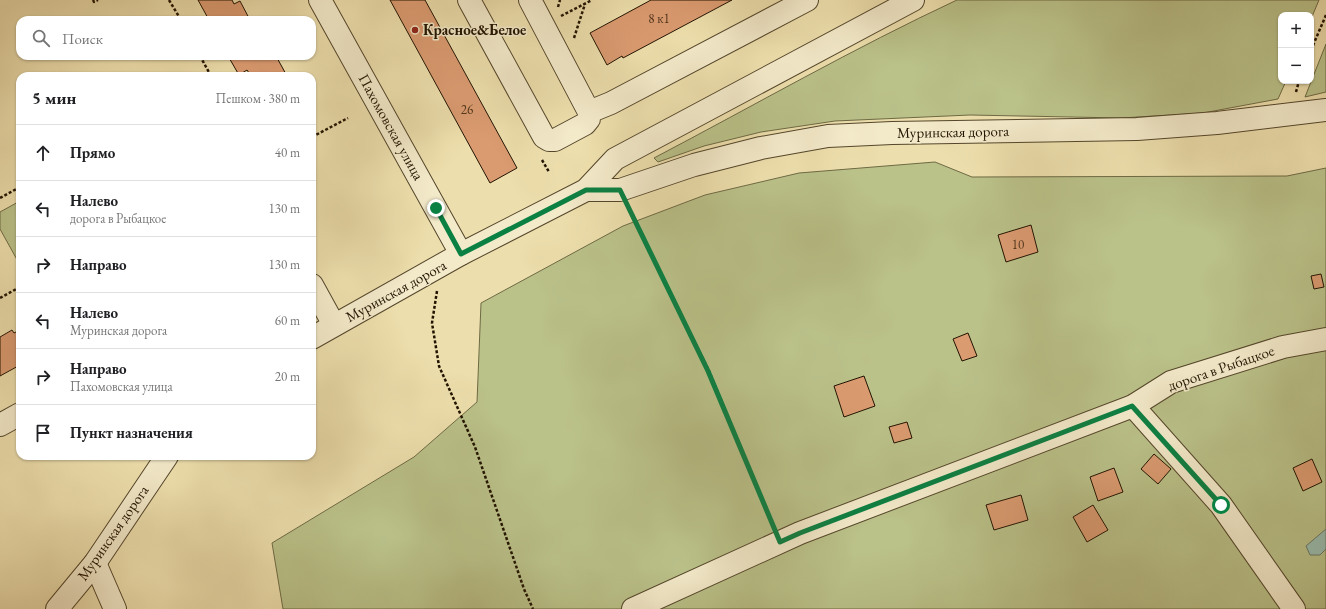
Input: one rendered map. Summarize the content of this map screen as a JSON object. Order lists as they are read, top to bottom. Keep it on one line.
{"streets":{"street":["Пахомовская улица","Муринская дорога","дорога в Рыбацкое"]},"crossings":[["Пахомовская улица","Муринская дорога"]],"places":["Красное&Белое"],"house_numbers":["8 к1","26","10"],"page":{"map_buttons":["+","−"],"search":"Поиск","heading":["5 мин","Пешком · 380 m"],"list":[["Прямо","40 m"],["Налево","дорога в Рыбацкое","130 m"],["Направо","130 m"],["Налево","Муринская дорога","60 m"],["Направо","Пахомовская улица","20 m"],"Пункт назначения"]}}
